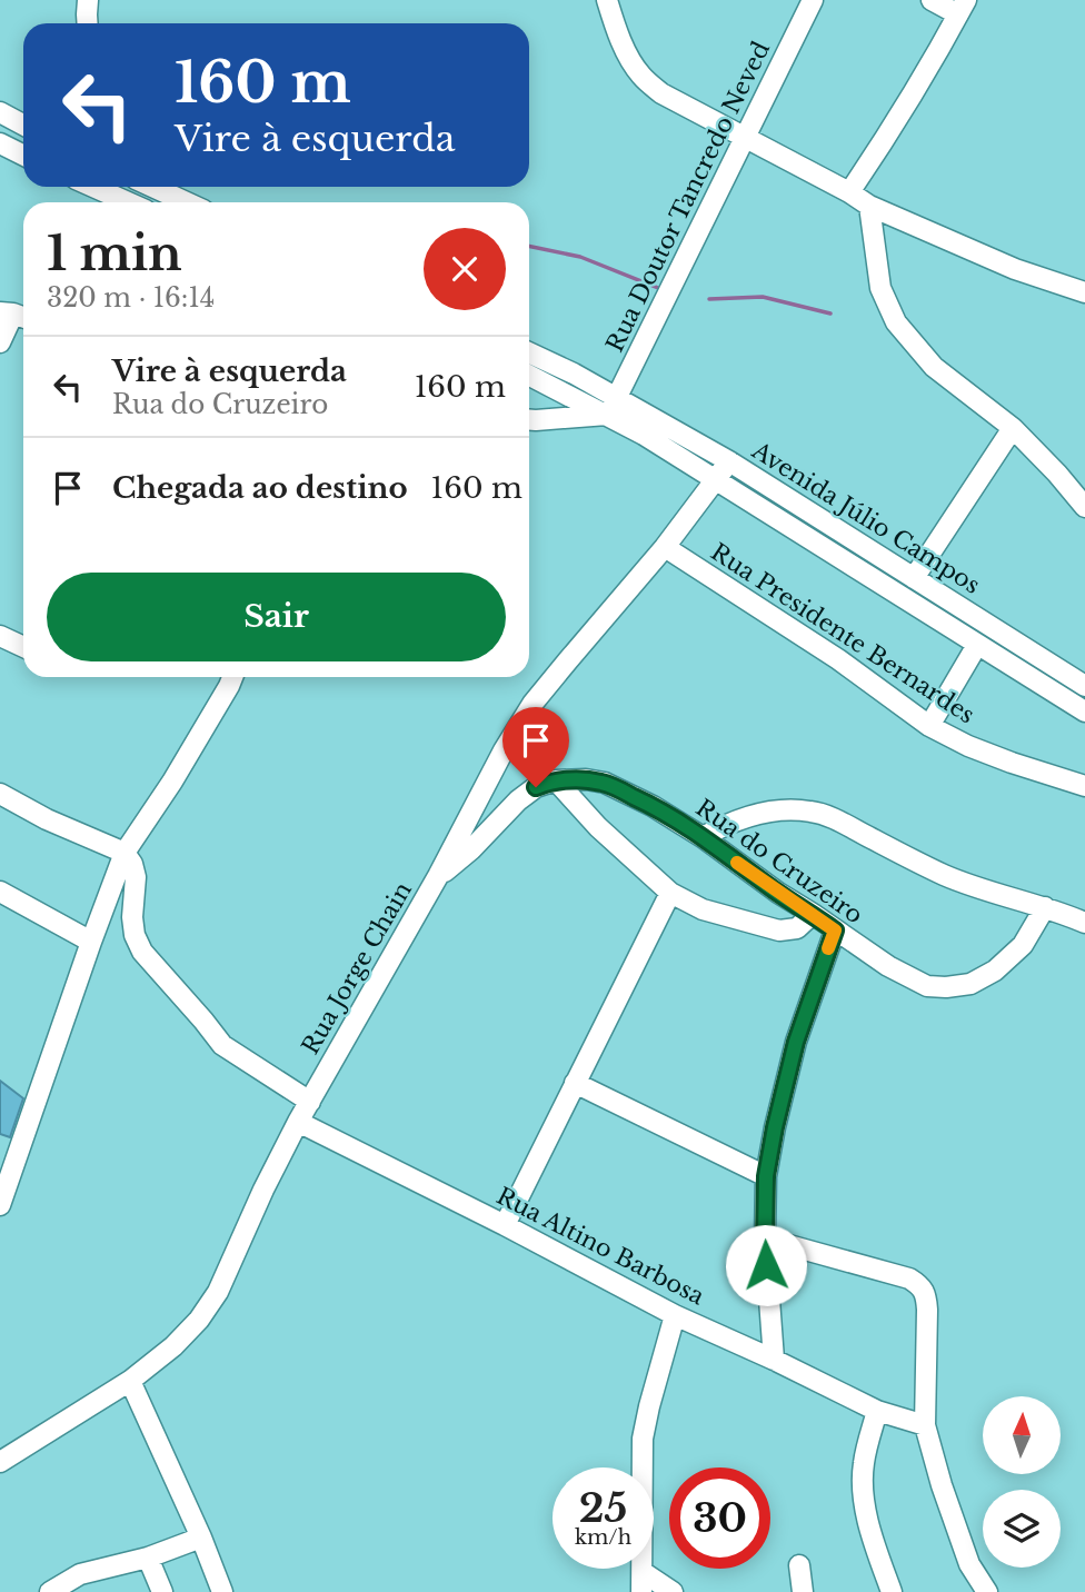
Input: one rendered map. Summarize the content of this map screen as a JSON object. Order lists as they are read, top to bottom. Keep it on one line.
{"streets":{"street":["Rua Doutor Tancredo Neved","Avenida Júlio Campos","Rua Presidente Bernardes","Rua do Cruzeiro","Rua Jorge Chain","Rua Altino Barbosa"]},"crossings":[["Rua Doutor Tancredo Neved","Avenida Júlio Campos"],["Avenida Júlio Campos","Rua Jorge Chain"],["Rua Presidente Bernardes","Rua Jorge Chain"],["Rua do Cruzeiro","Rua Jorge Chain"],["Rua Jorge Chain","Rua Altino Barbosa"]],"north":"top","page":{"turn":["160 m","Vire à esquerda"],"heading":["1 min","320 m · 16:14"],"list":[{"name":"Vire à esquerda","note":"Rua do Cruzeiro","value":"160 m"},{"name":"Chegada ao destino","value":"160 m"}],"buttons":"Sair","speed":"25 km/h","limit":"30"}}
